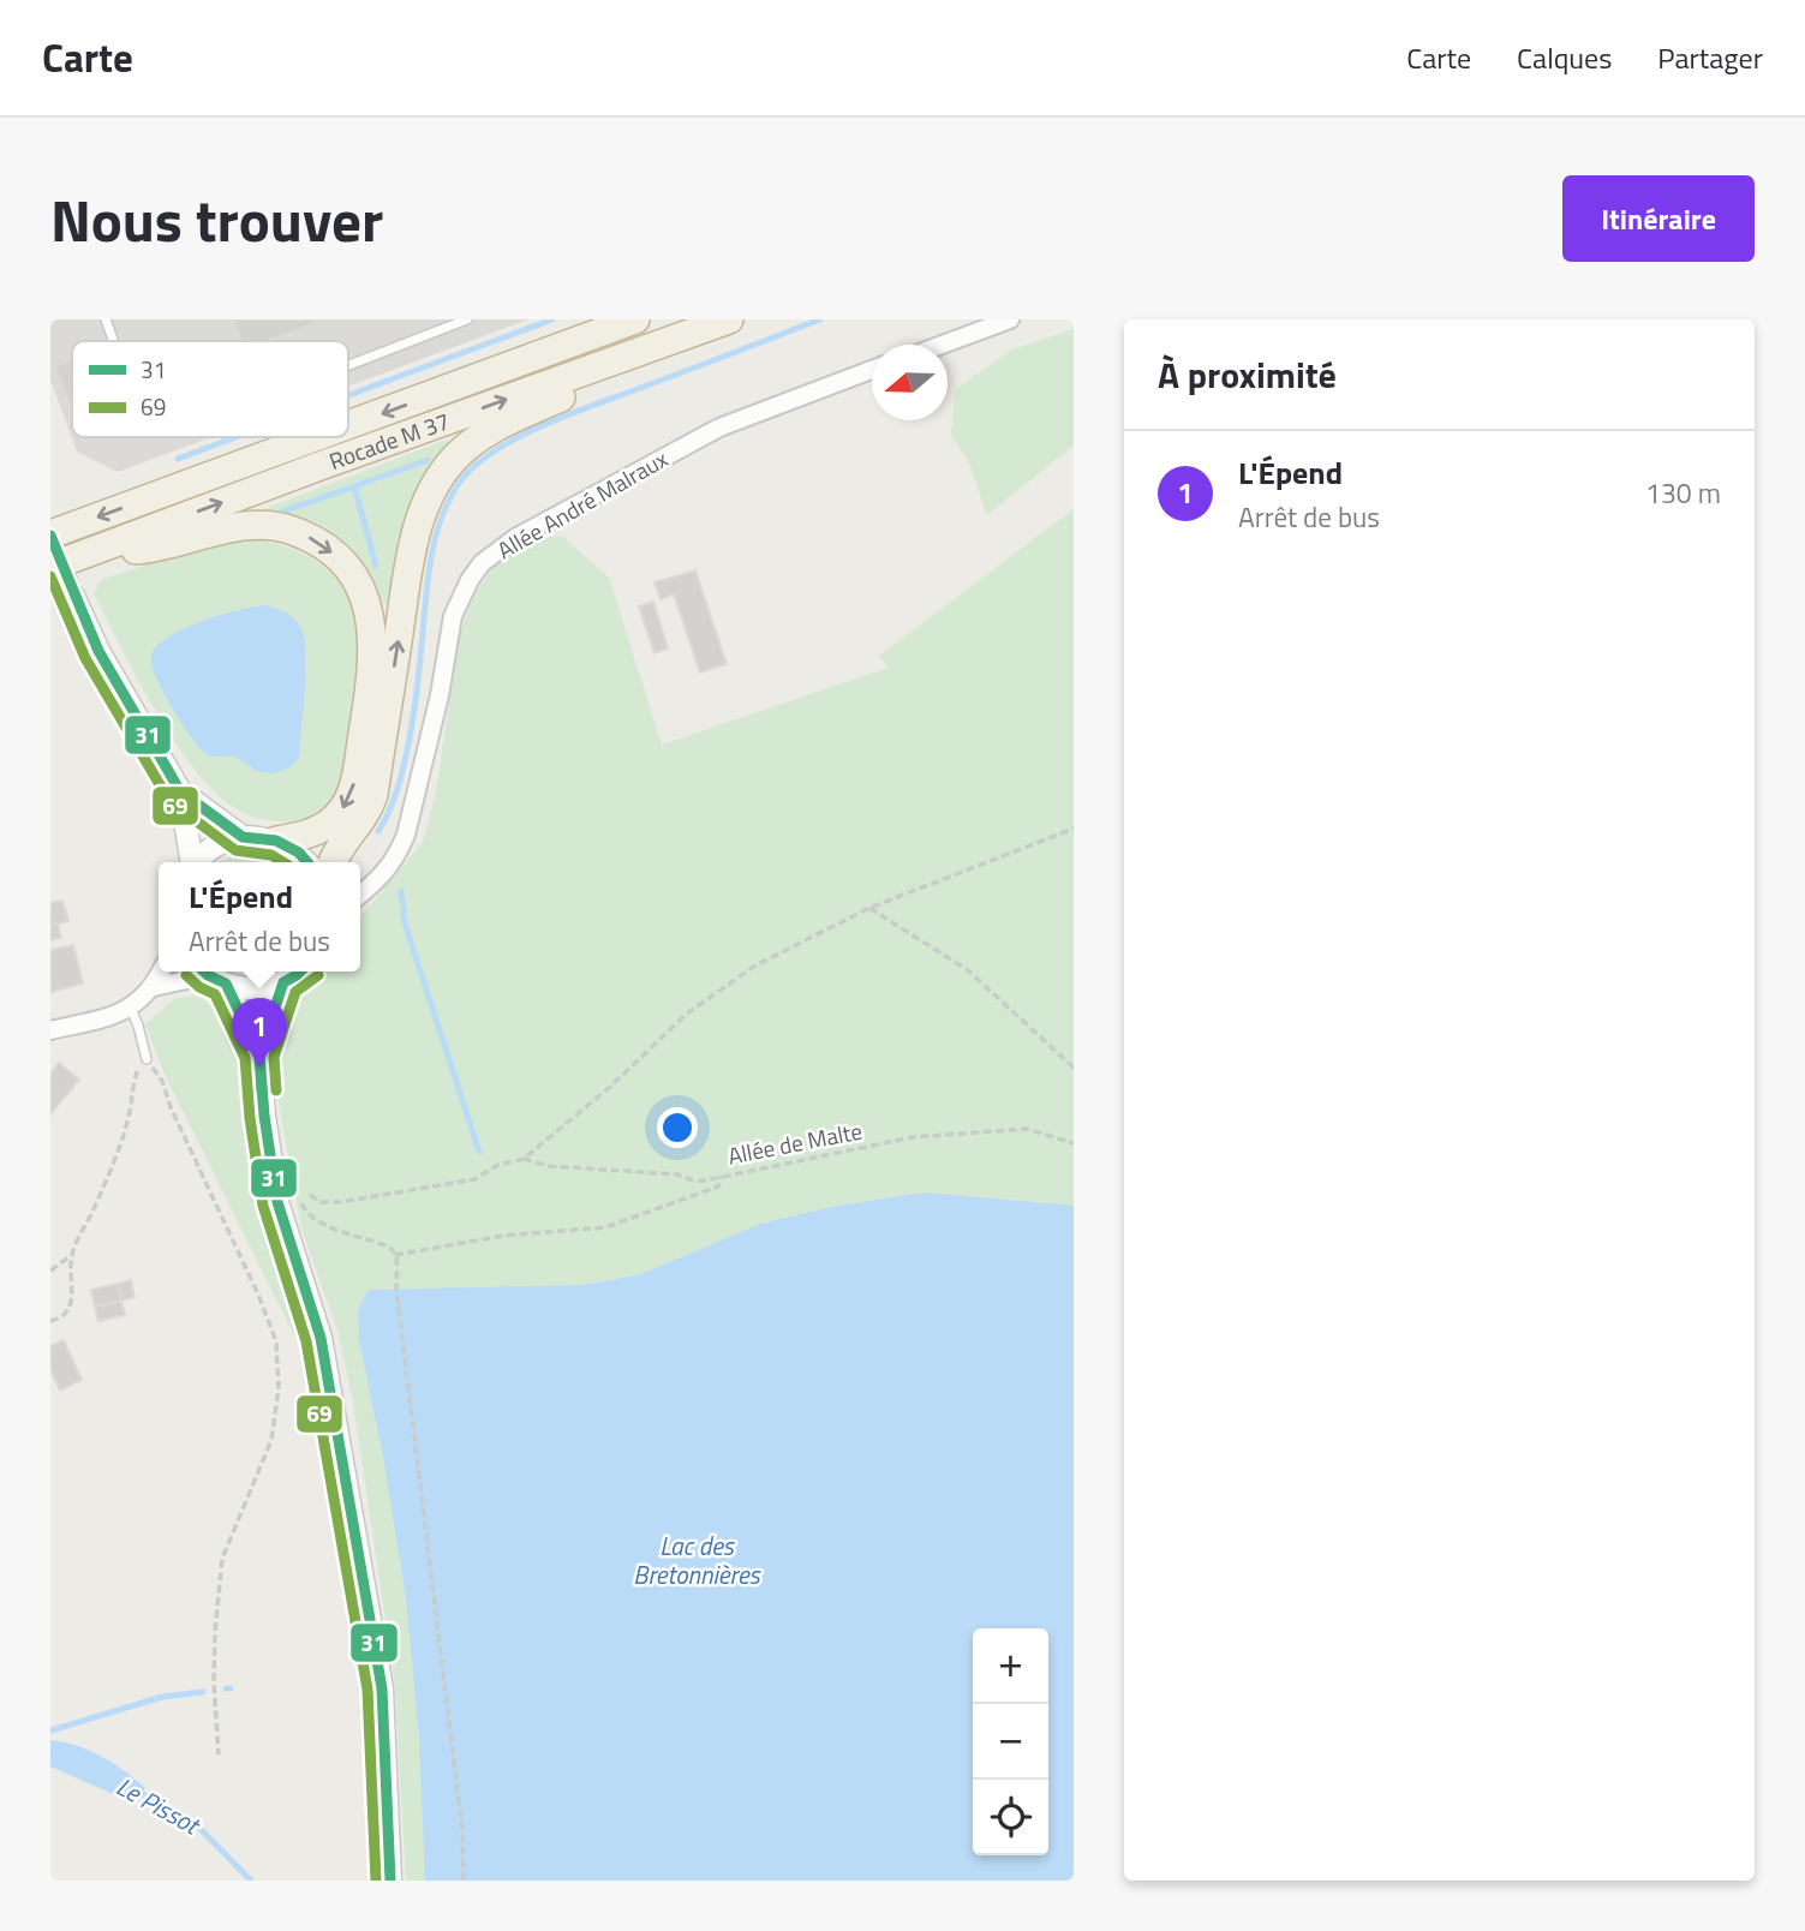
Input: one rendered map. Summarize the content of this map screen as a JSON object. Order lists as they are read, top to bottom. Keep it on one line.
{"streets":{"highway":["Rocade M 37"],"street":["Allée André Malraux"],"path":["Allée de Malte"]},"water":["Lac des Bretonnières","Le Pissot"],"lines":["transit line 31","transit line 69"],"legend":["31","69"],"north":"left","page":{"header":"Carte","nav":["Carte","Calques","Partager"],"title":"Nous trouver","buttons":"Itinéraire","heading":"À proximité","list":[{"mark":"1","name":"L'Épend","note":"Arrêt de bus","value":"130 m"}],"popup":["L'Épend","Arrêt de bus"],"pins":"1","map_buttons":["+","−"]}}
